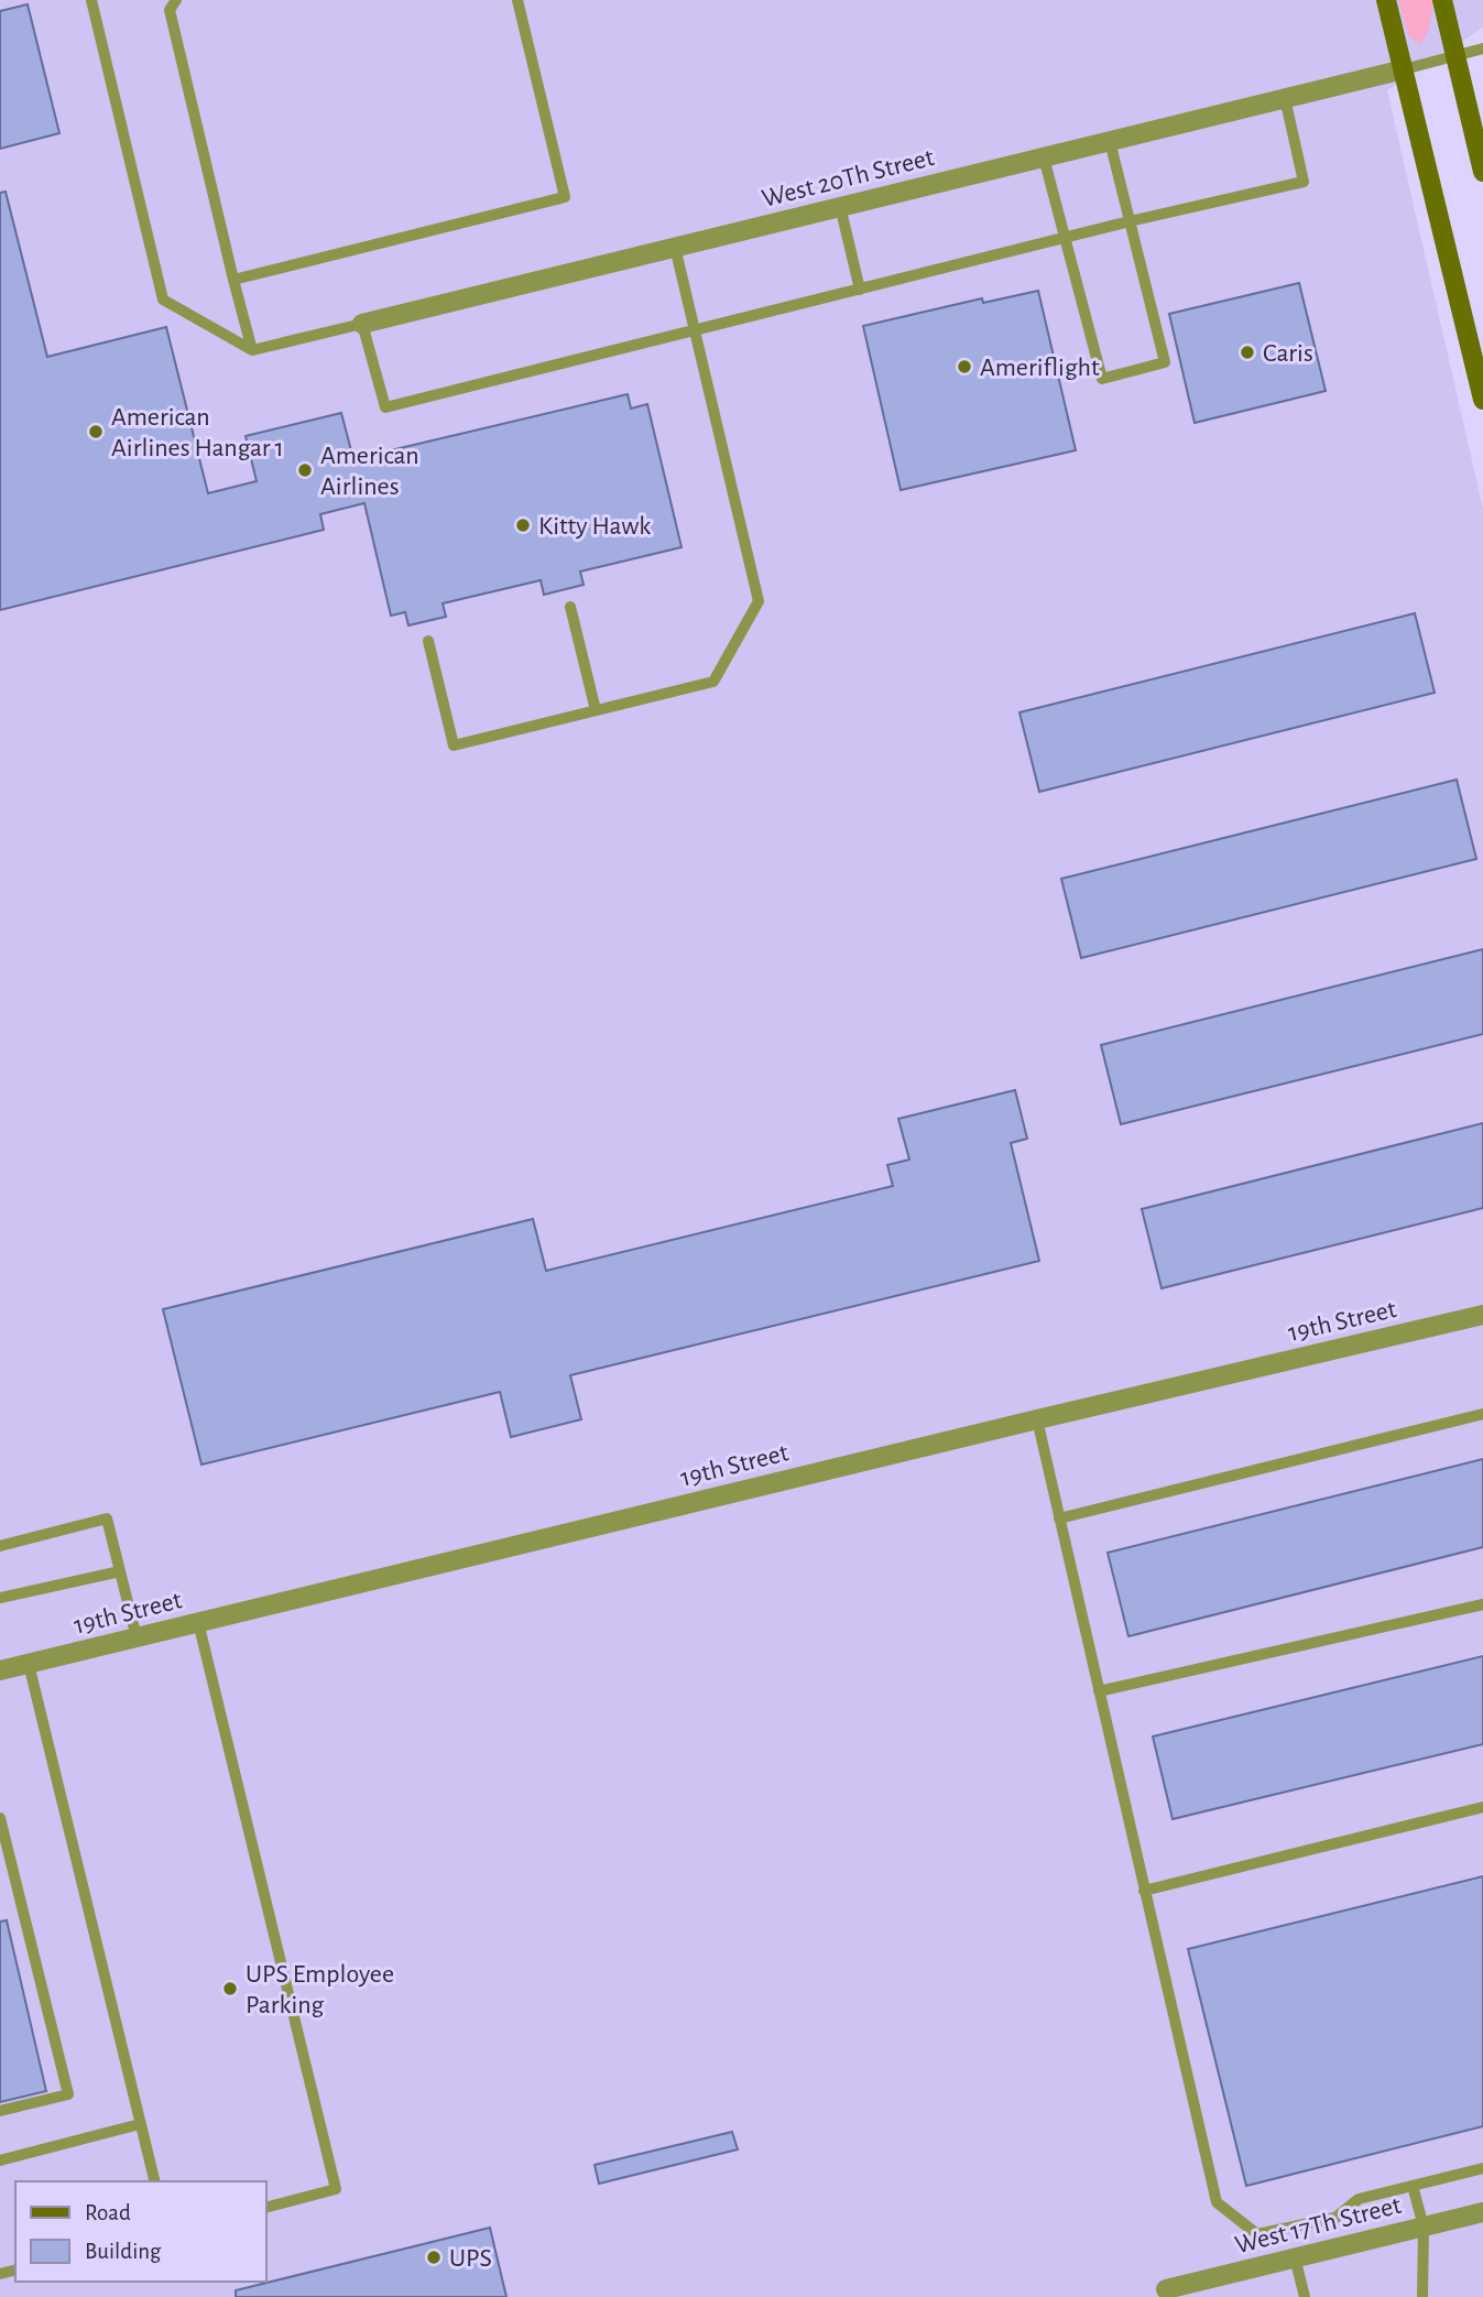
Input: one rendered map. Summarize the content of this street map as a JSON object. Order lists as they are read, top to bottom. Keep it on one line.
{"streets":{"street":["West 20Th Street","19th Street","West 17Th Street"]},"places":["Caris","Ameriflight","American Airlines Hangar 1","American Airlines","Kitty Hawk","UPS Employee Parking","UPS"],"legend":["Road","Building"]}
